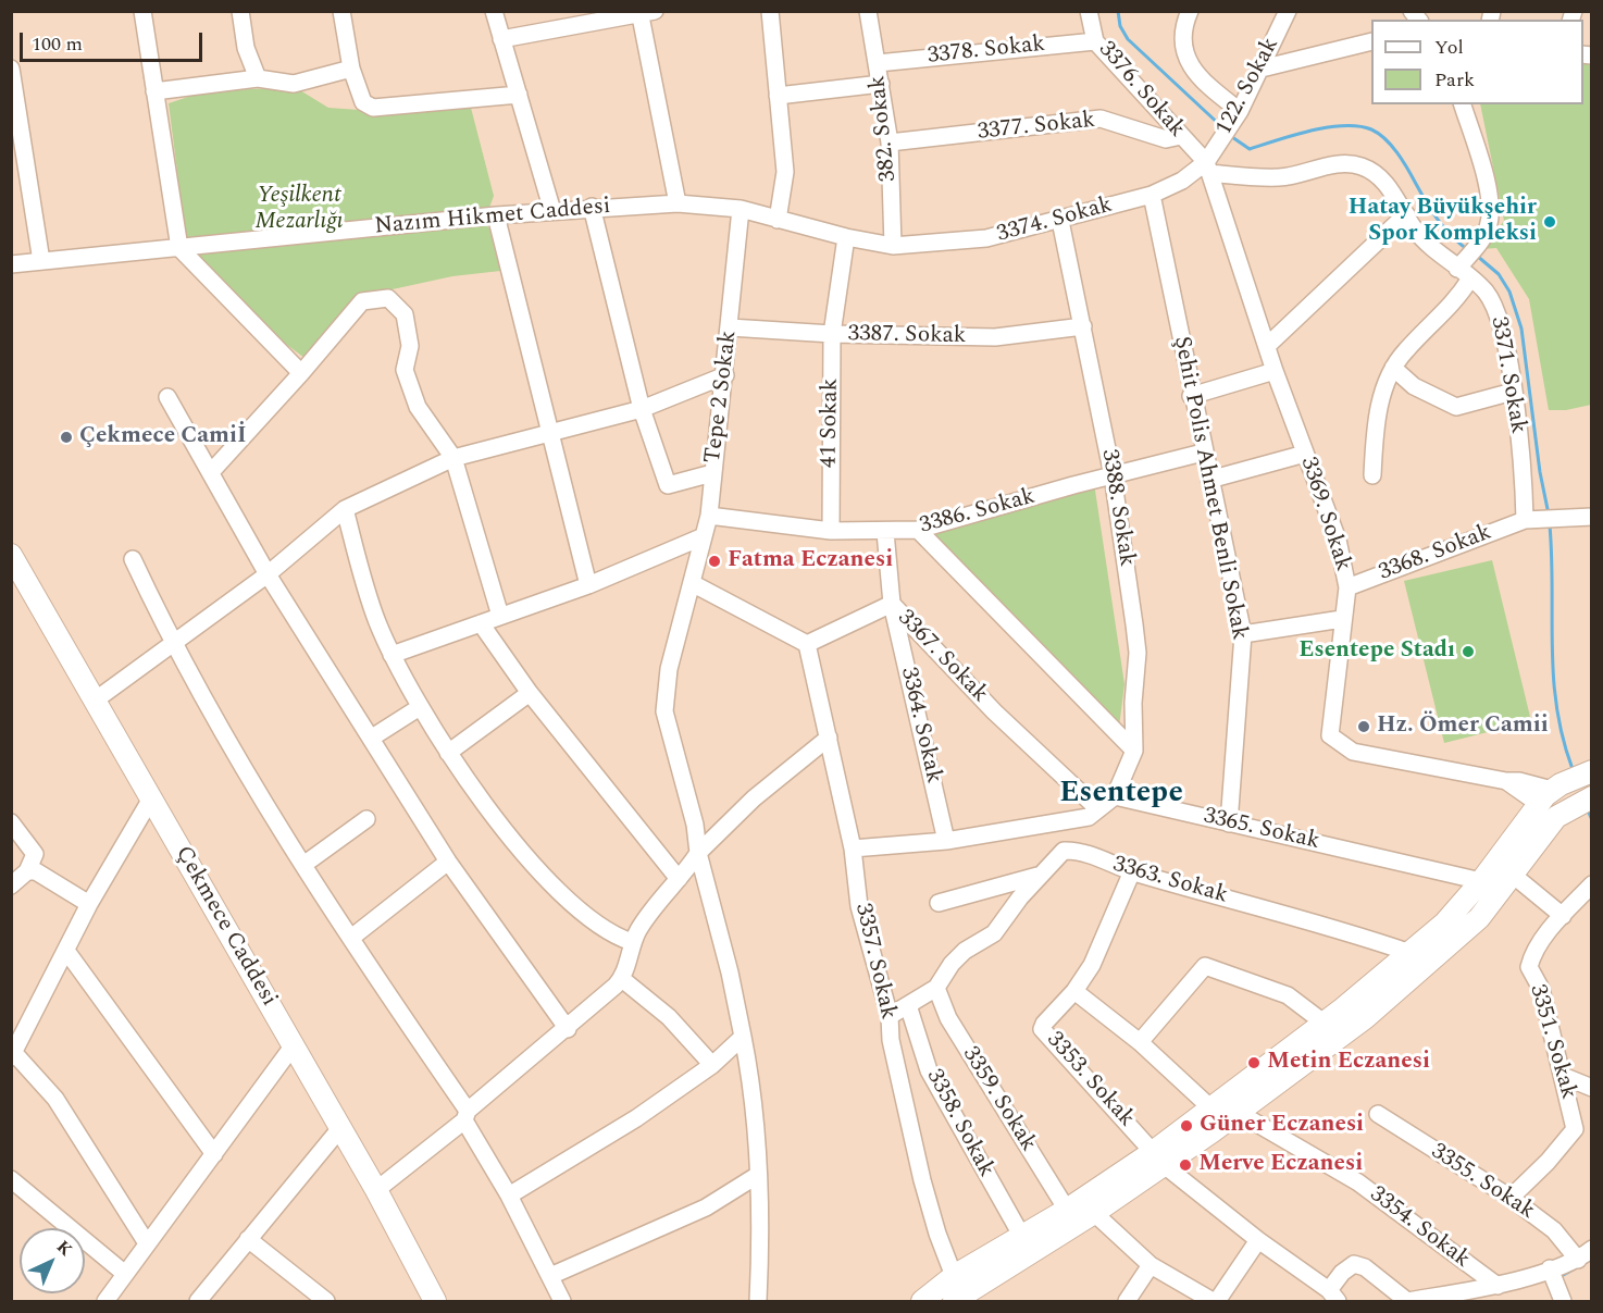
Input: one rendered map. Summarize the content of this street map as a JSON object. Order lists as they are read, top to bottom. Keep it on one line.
{"streets":{"main road":["Çekmece Caddesi"],"street":["3378. Sokak","122. Sokak","3376. Sokak","3377. Sokak","382. Sokak","Nazım Hikmet Caddesi","3374. Sokak","3387. Sokak","3371. Sokak","Tepe 2 Sokak","41 Sokak","Şehit Polis Ahmet Benli Sokak","3388. Sokak","3386. Sokak","3369. Sokak","3368. Sokak","3367. Sokak","3364. Sokak","3365. Sokak","3363. Sokak","3357. Sokak","3351. Sokak","3353. Sokak","3359. Sokak","3358. Sokak","3355. Sokak","3354. Sokak"]},"crossings":[["3378. Sokak","3376. Sokak"],["3378. Sokak","382. Sokak"],["122. Sokak","3376. Sokak"],["122. Sokak","3374. Sokak"],["122. Sokak","3371. Sokak"],["122. Sokak","3369. Sokak"],["3376. Sokak","3377. Sokak"],["3376. Sokak","3374. Sokak"],["3376. Sokak","3371. Sokak"],["3376. Sokak","3369. Sokak"],["3377. Sokak","382. Sokak"],["382. Sokak","Nazım Hikmet Caddesi"],["382. Sokak","3374. Sokak"],["Nazım Hikmet Caddesi","3374. Sokak"],["Nazım Hikmet Caddesi","Tepe 2 Sokak"],["Nazım Hikmet Caddesi","41 Sokak"],["3374. Sokak","3371. Sokak"],["3374. Sokak","Şehit Polis Ahmet Benli Sokak"],["3374. Sokak","3388. Sokak"],["3374. Sokak","3369. Sokak"],["3387. Sokak","Tepe 2 Sokak"],["3387. Sokak","41 Sokak"],["3387. Sokak","3388. Sokak"],["3371. Sokak","3369. Sokak"],["3371. Sokak","3368. Sokak"],["Tepe 2 Sokak","3386. Sokak"],["41 Sokak","3386. Sokak"],["Şehit Polis Ahmet Benli Sokak","3386. Sokak"],["Şehit Polis Ahmet Benli Sokak","3365. Sokak"],["3388. Sokak","3386. Sokak"],["3388. Sokak","3365. Sokak"],["3386. Sokak","3364. Sokak"],["3369. Sokak","3368. Sokak"],["3367. Sokak","3364. Sokak"],["3367. Sokak","3357. Sokak"],["3363. Sokak","3353. Sokak"],["3351. Sokak","3355. Sokak"]],"districts":["Esentepe"],"parks":["Yeşilkent Mezarlığı"],"places":["Hatay Büyükşehir Spor Kompleksi","Çekmece Camiİ","Fatma Eczanesi","Esentepe Stadı","Hz. Ömer Camii","Metin Eczanesi","Güner Eczanesi","Merve Eczanesi"],"legend":["Yol","Park"],"scale_bar":"100 m","north":"top right"}
